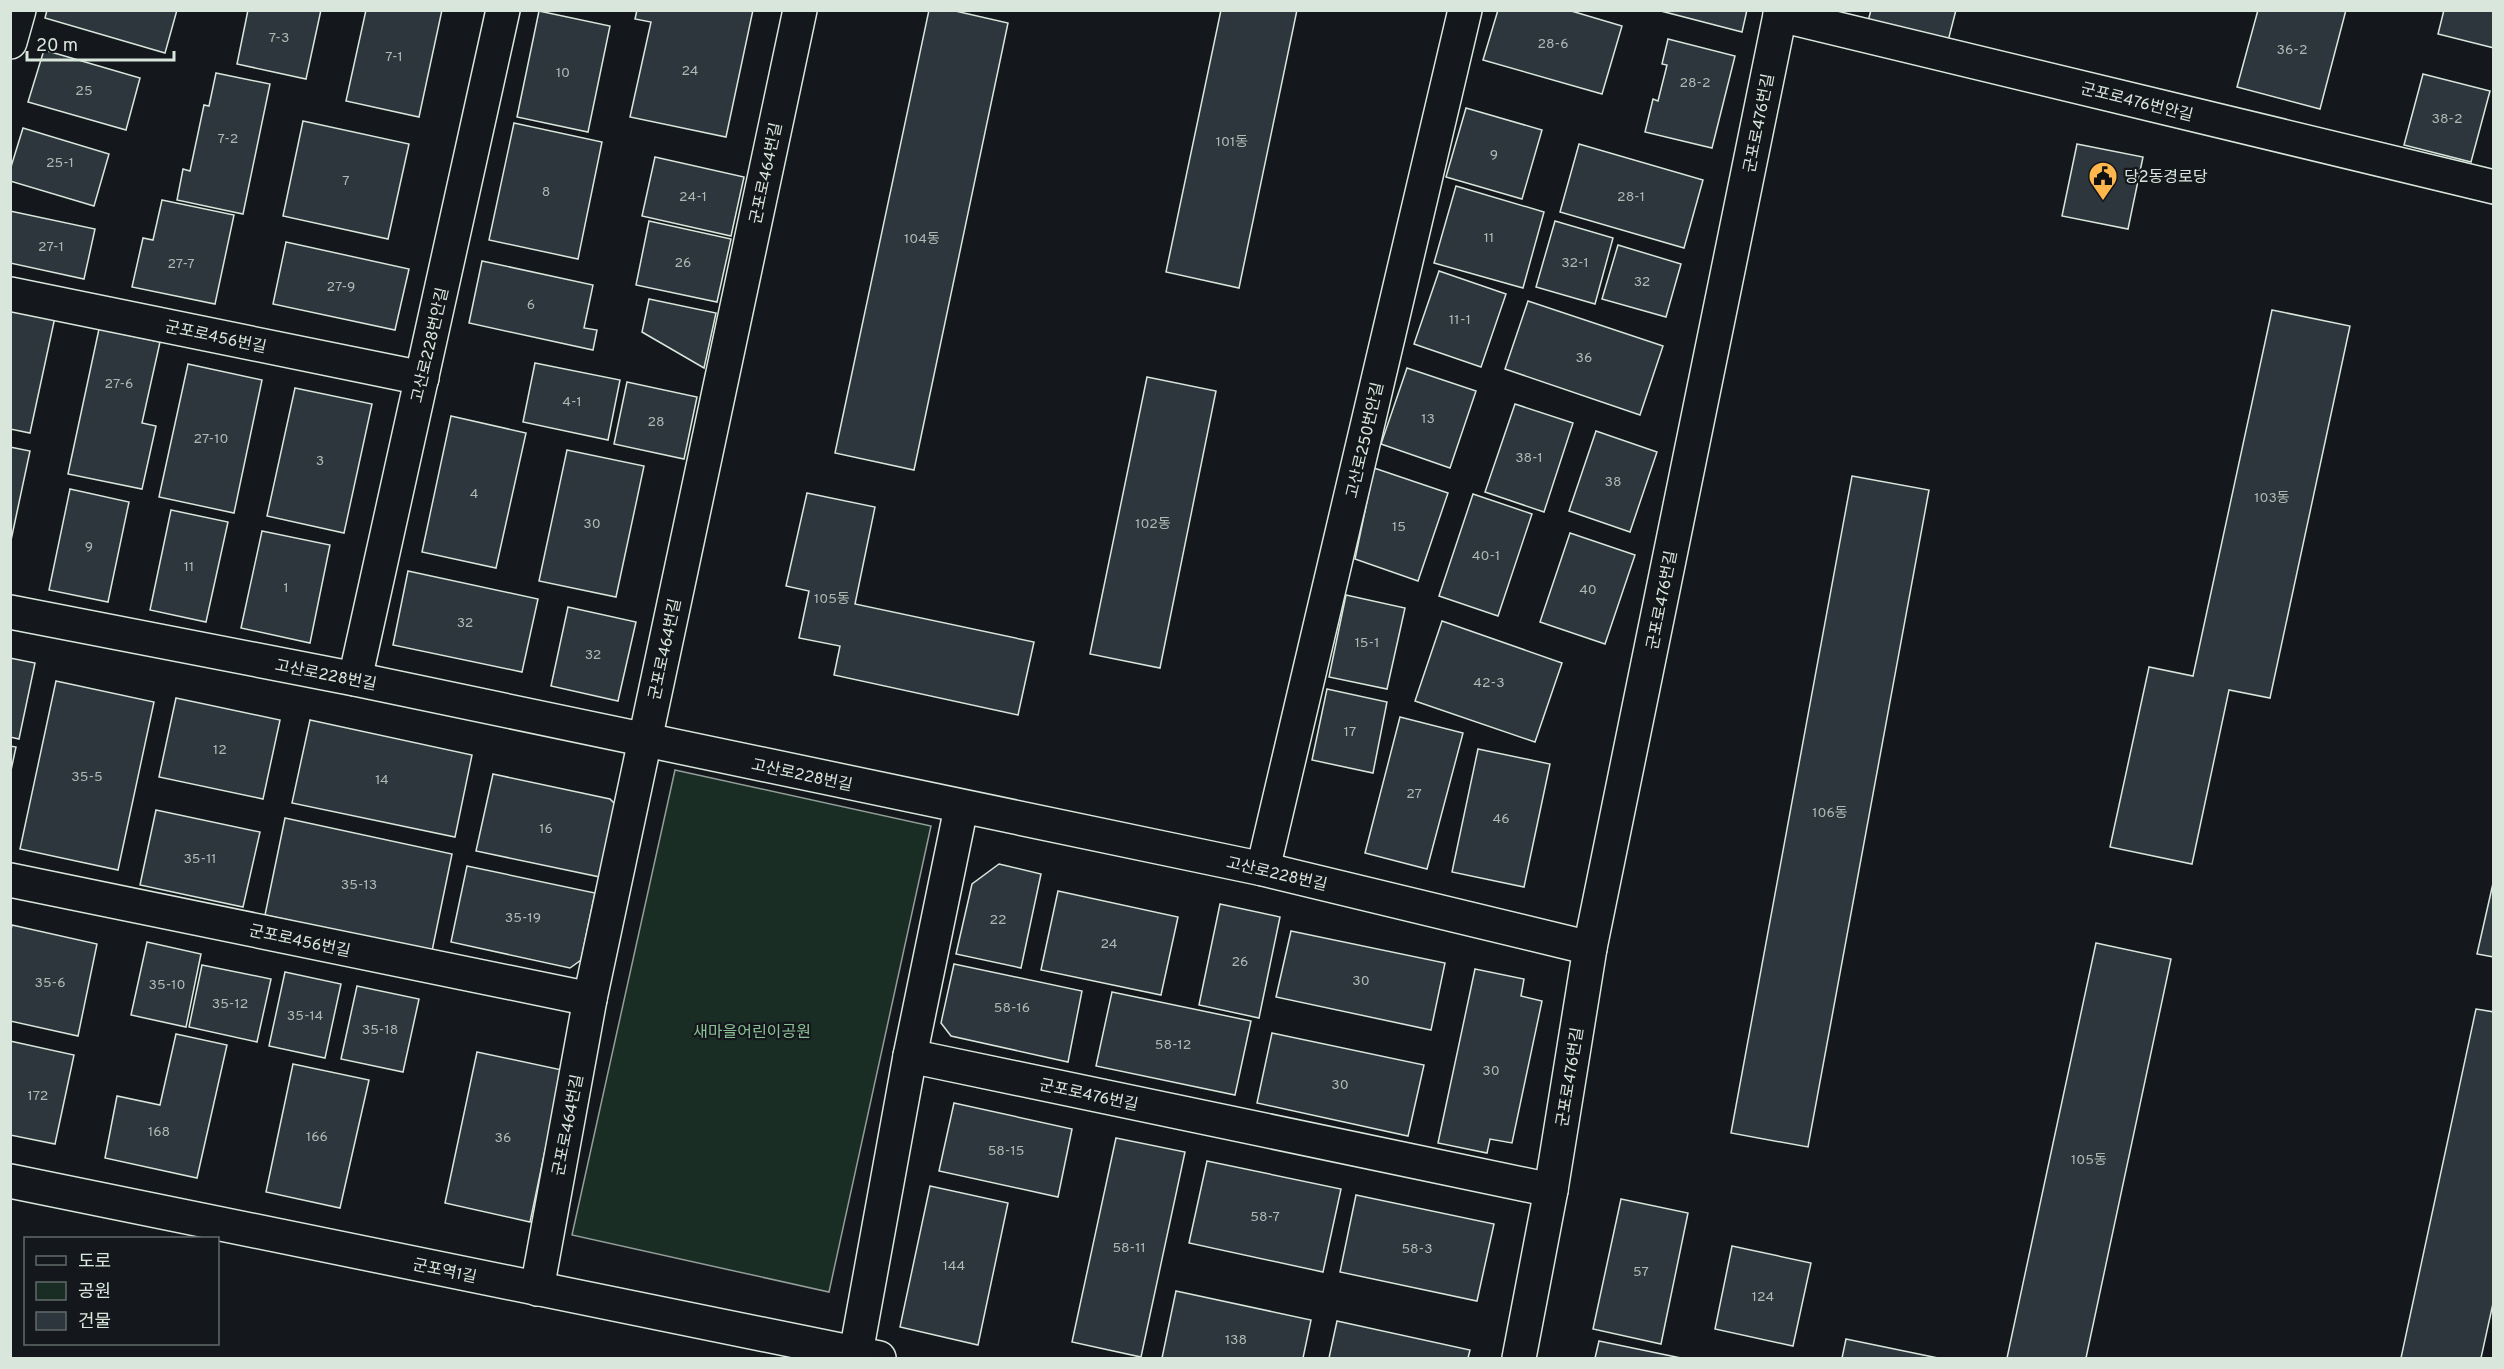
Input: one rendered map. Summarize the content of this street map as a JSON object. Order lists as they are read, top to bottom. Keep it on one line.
{"streets":{"street":["군포로476번안길","군포로476번길","군포로464번길","군포로456번길","고산로228번안길","고산로250번안길","고산로228번길","군포역1길"]},"crossings":[["군포로476번안길","군포로476번길"],["군포로476번길","고산로228번길"],["군포로464번길","군포로456번길"],["군포로464번길","고산로228번길"],["군포로464번길","군포역1길"],["군포로456번길","고산로228번안길"],["고산로228번안길","고산로228번길"],["고산로250번안길","고산로228번길"]],"parks":["새마을어린이공원"],"places":{"public building":["당2동경로당"]},"house_numbers":["7-3","28-6","36-2","7-1","24","10","28-2","25","38-2","7-2","101동","9","25-1","7","8","24-1","28-1","11","104동","27-1","26","32-1","27-7","32","27-9","6","11-1","36","27-6","4-1","13","28","27-10","38-1","3","38","4","103동","30","102동","15","9","40-1","11","1","40","105동","32","15-1","32","42-3","17","12","35-5","14","27","106동","46","16","35-11","35-13","35-19","22","24","26","30","35-6","35-10","35-12","58-16","35-14","35-18","58-12","30","30","172","168","166","36","58-15","105동","58-7","58-11","58-3","144","57","124","138"],"legend":["도로","공원","건물"],"scale_bar":"20 m"}
